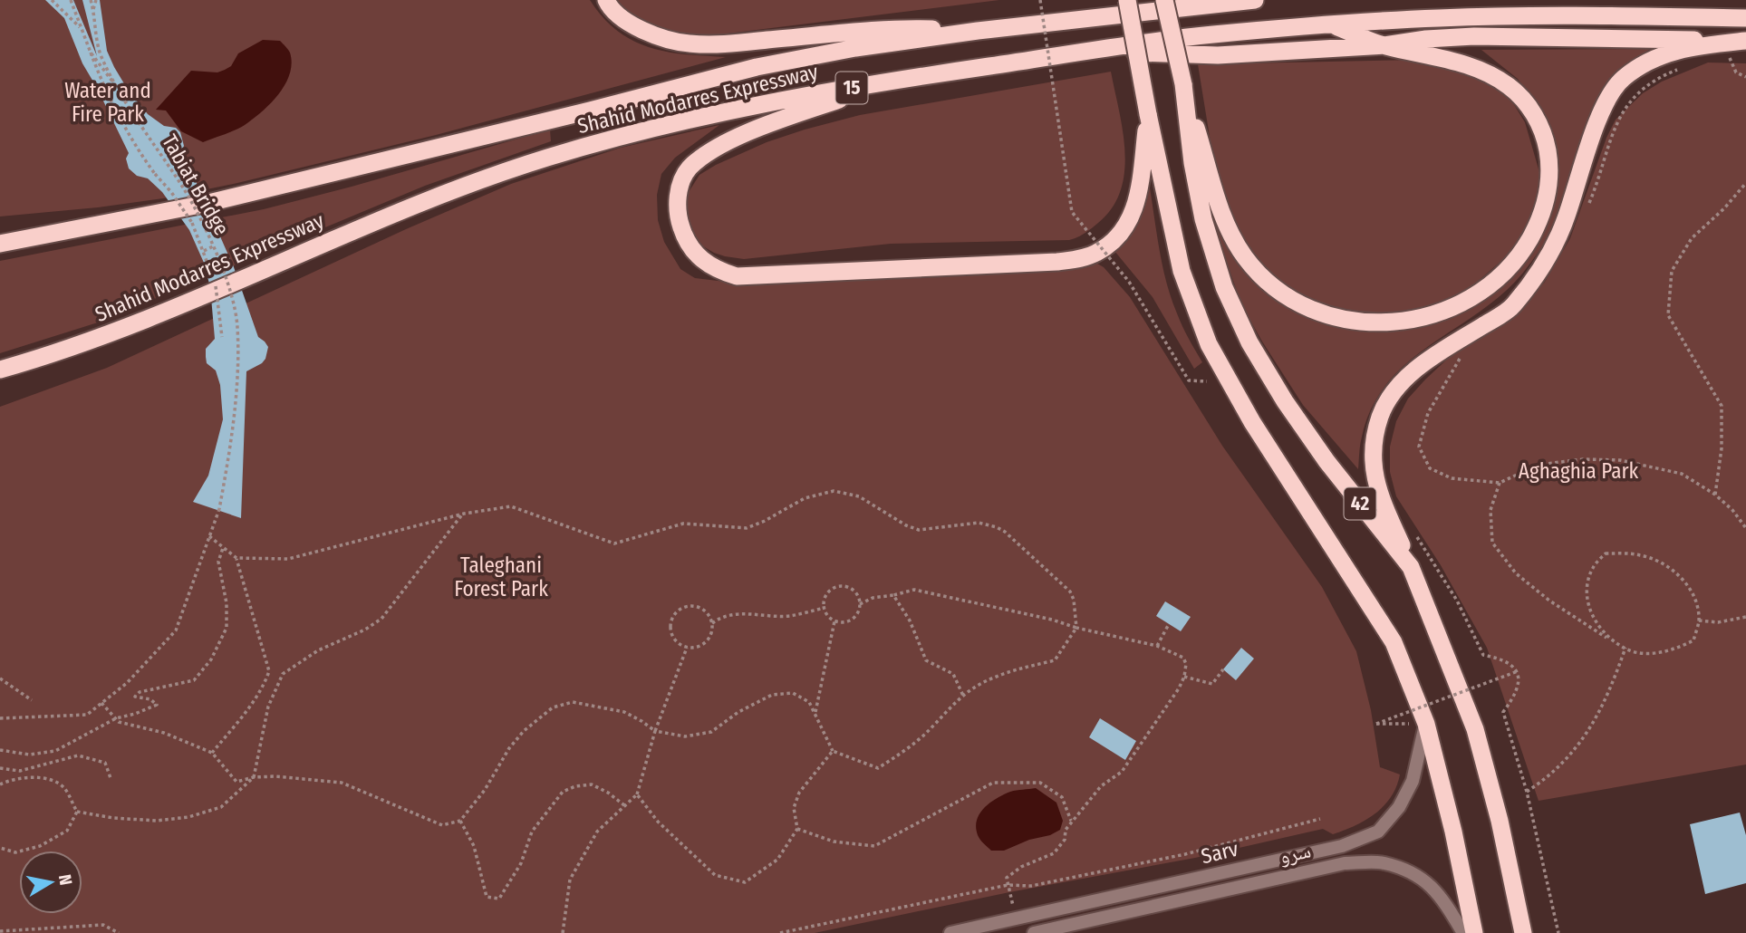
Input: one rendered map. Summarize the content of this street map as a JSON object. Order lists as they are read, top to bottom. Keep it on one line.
{"streets":{"highway":["15","Shahid Modarres Expressway","42"],"street":["Sarv","سرو"],"path":["Tabiat Bridge"]},"crossings":[["42","Sarv"]],"parks":["Water and Fire Park","Aghaghia Park","Taleghani Forest Park"],"north":"right"}
